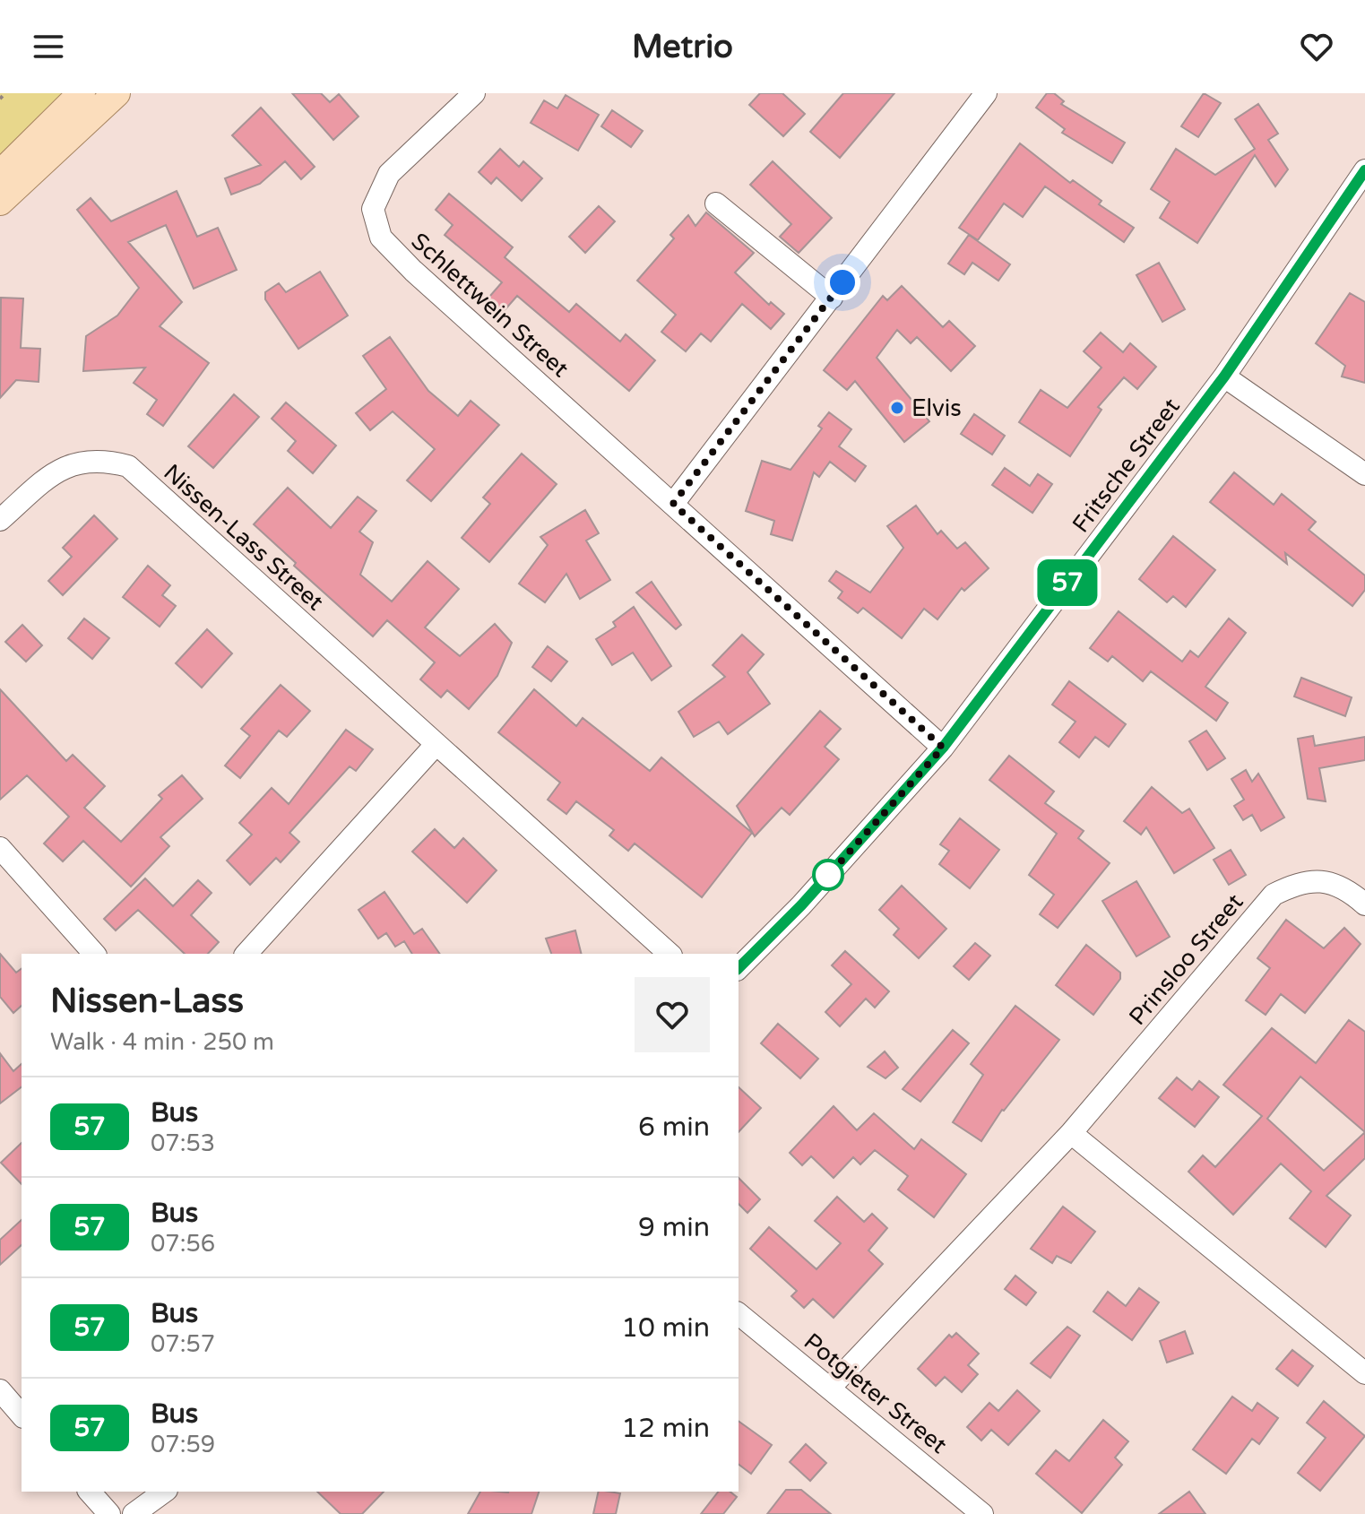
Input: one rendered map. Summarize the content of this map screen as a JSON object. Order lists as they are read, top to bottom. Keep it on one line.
{"streets":{"street":["Schlettwein Street","Fritsche Street","Nissen-Lass Street","Prinsloo Street","Potgieter Street"]},"crossings":[["Schlettwein Street","Fritsche Street"],["Prinsloo Street","Potgieter Street"]],"places":["Elvis"],"lines":["bus line 57"],"page":{"header":"Metrio","on_map":"57","heading":["Nissen-Lass","Walk · 4 min · 250 m"],"list":[{"mark":"57","name":"Bus","note":"07:53","value":"6 min"},{"mark":"57","name":"Bus","note":"07:56","value":"9 min"},{"mark":"57","name":"Bus","note":"07:57","value":"10 min"},{"mark":"57","name":"Bus","note":"07:59","value":"12 min"}]}}
